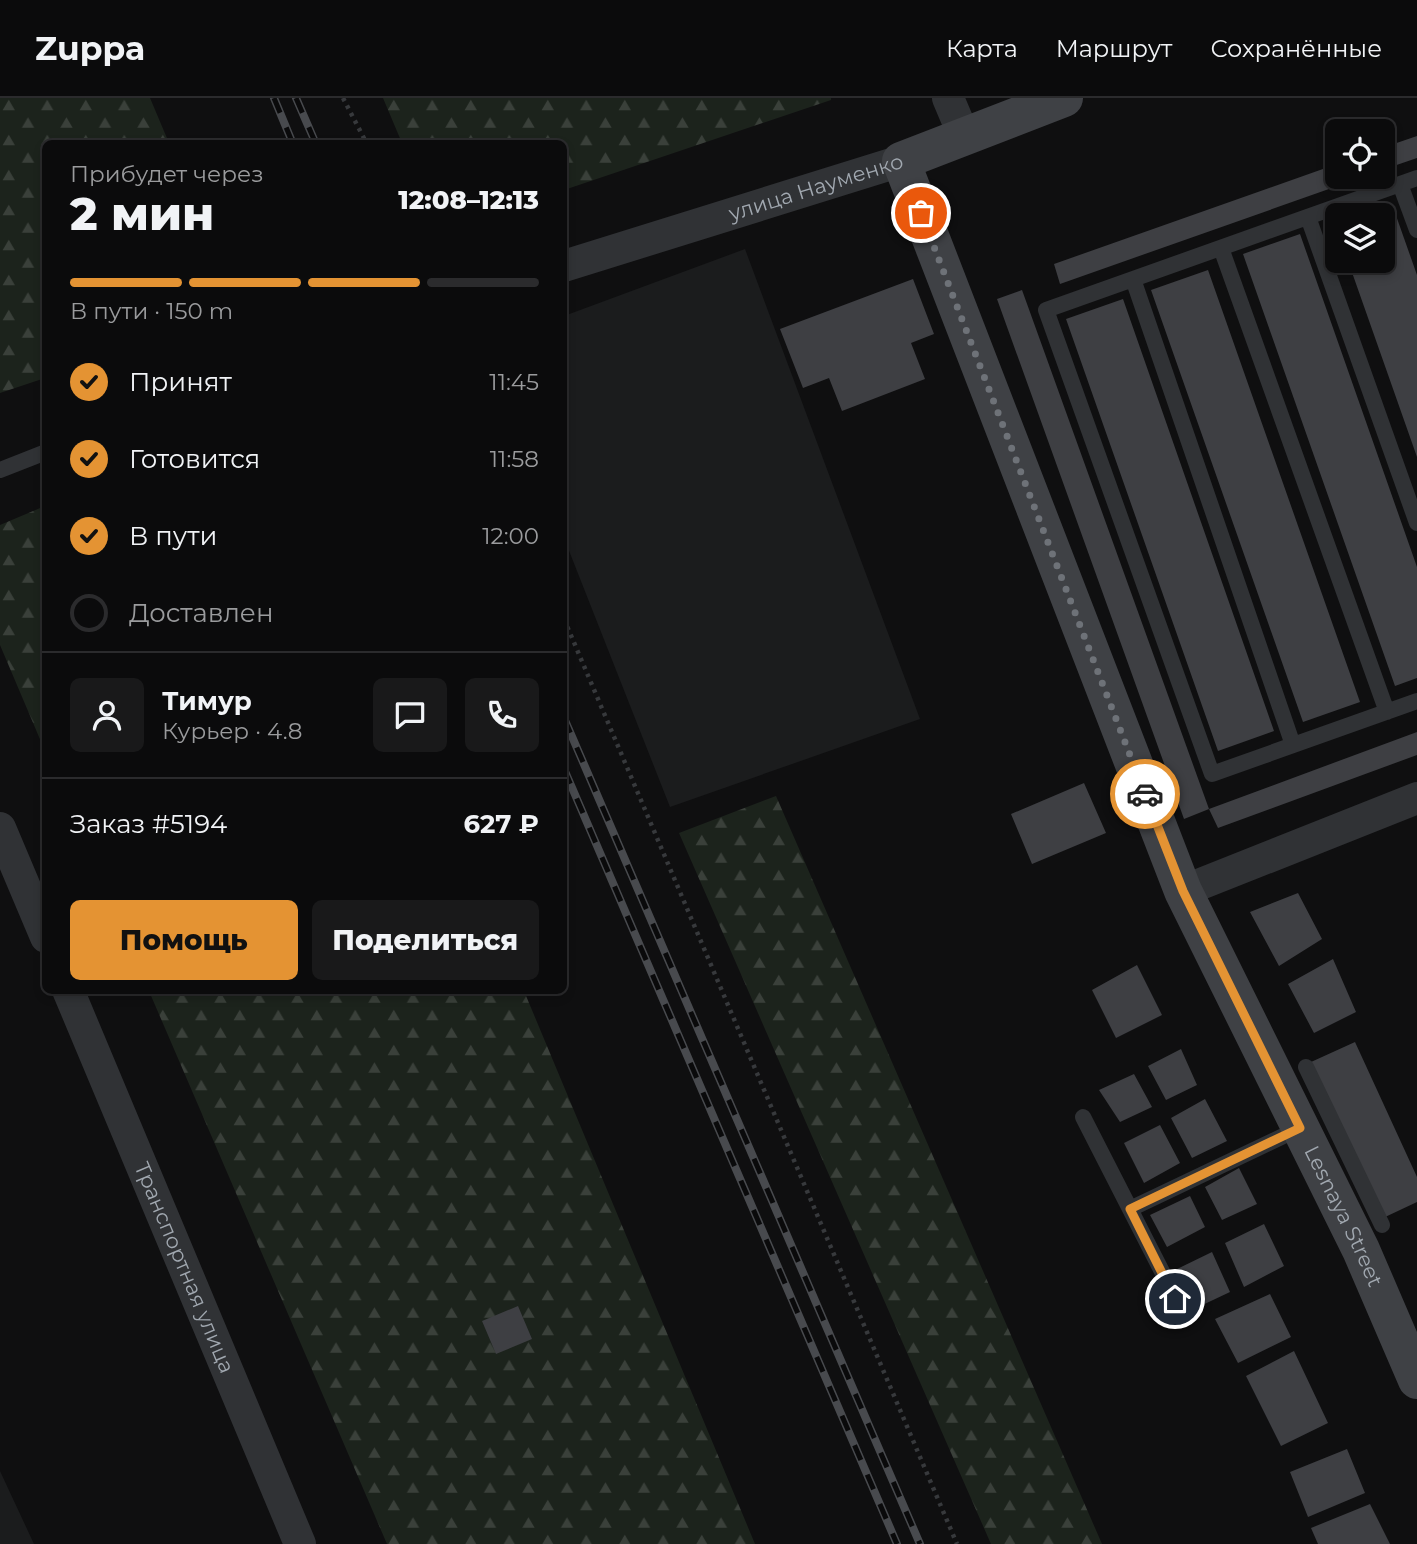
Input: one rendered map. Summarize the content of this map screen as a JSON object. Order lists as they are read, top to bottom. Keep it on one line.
{"streets":{"street":["улица Науменко","Lesnaya Street","Транспортная улица"]},"crossings":[["улица Науменко","Lesnaya Street"]],"page":{"header":"Zuppa","nav":["Карта","Маршрут","Сохранённые"],"heading":["2 мин","Прибудет через","12:08–12:13"],"panel":["Тимур","Курьер · 4.8","Заказ #5194","627 ₽"],"bar":"В пути · 150 m","list":[["Принят","11:45"],["Готовится","11:58"],["В пути","12:00"],"Доставлен"],"buttons":["Помощь","Поделиться"]}}
